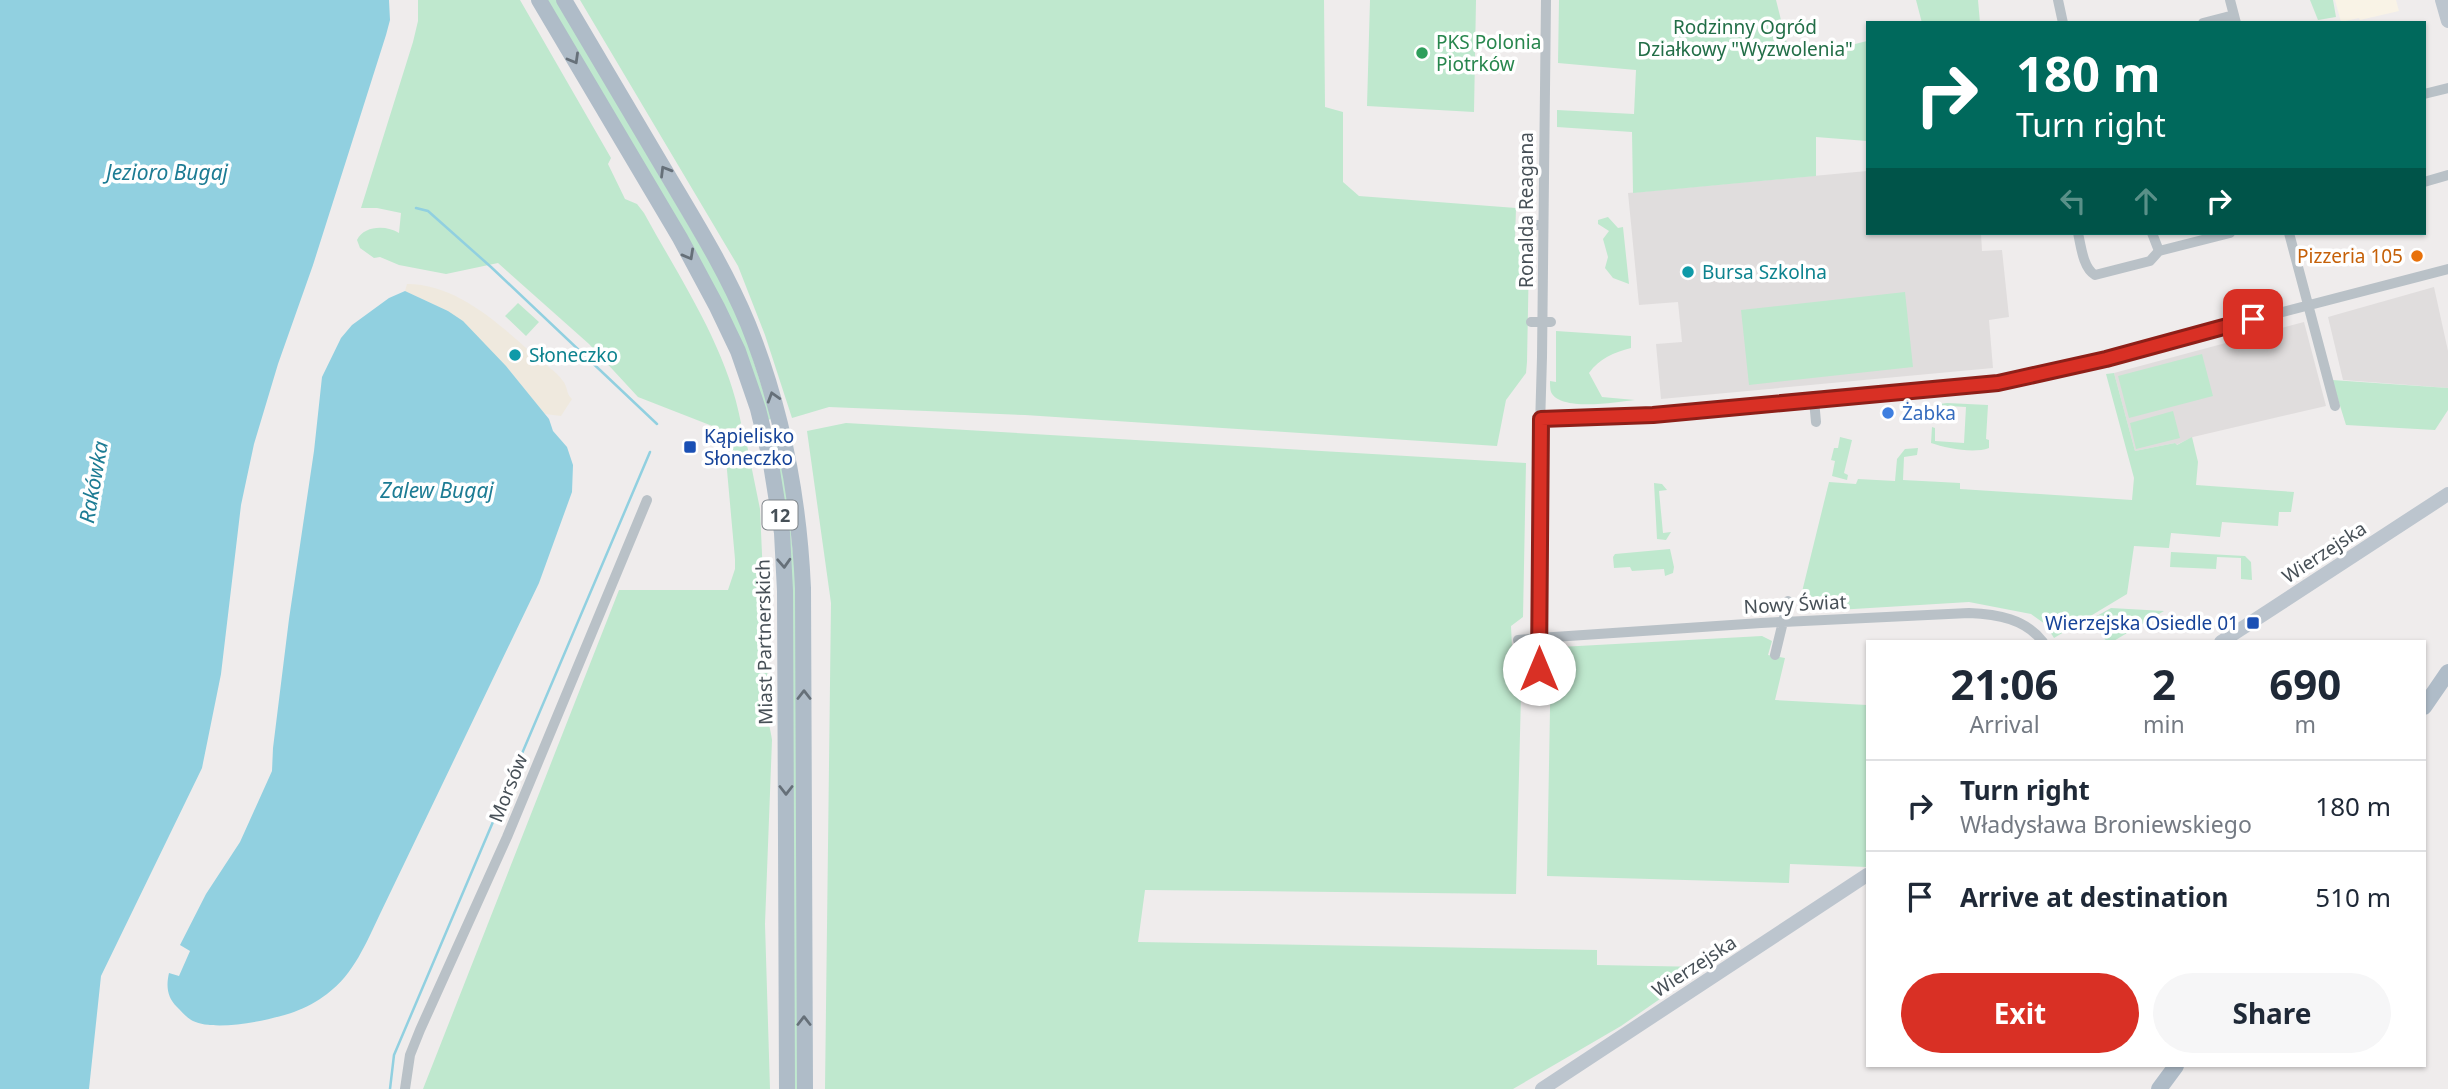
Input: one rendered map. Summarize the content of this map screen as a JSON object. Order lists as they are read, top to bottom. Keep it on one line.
{"streets":{"main road":["12","Miast Partnerskich"],"street":["Ronalda Reagana","Wierzejska","Nowy Świat","Morsów"]},"water":["Jezioro Bugaj","Rakówka","Zalew Bugaj"],"parks":["Rodzinny Ogród Działkowy \"Wyzwolenia\""],"places":{"other":["PKS Polonia Piotrków","Pizzeria 105","Bursa Szkolna","Słoneczko","Żabka"],"transit":["Kąpielisko Słoneczko","Wierzejska Osiedle 01"]},"page":{"turn":["180 m","Turn right"],"eta":["21:06","Arrival","2","min","690","m"],"list":[{"name":"Turn right","note":"Władysława Broniewskiego","value":"180 m"},{"name":"Arrive at destination","value":"510 m"}],"buttons":["Exit","Share"]}}
